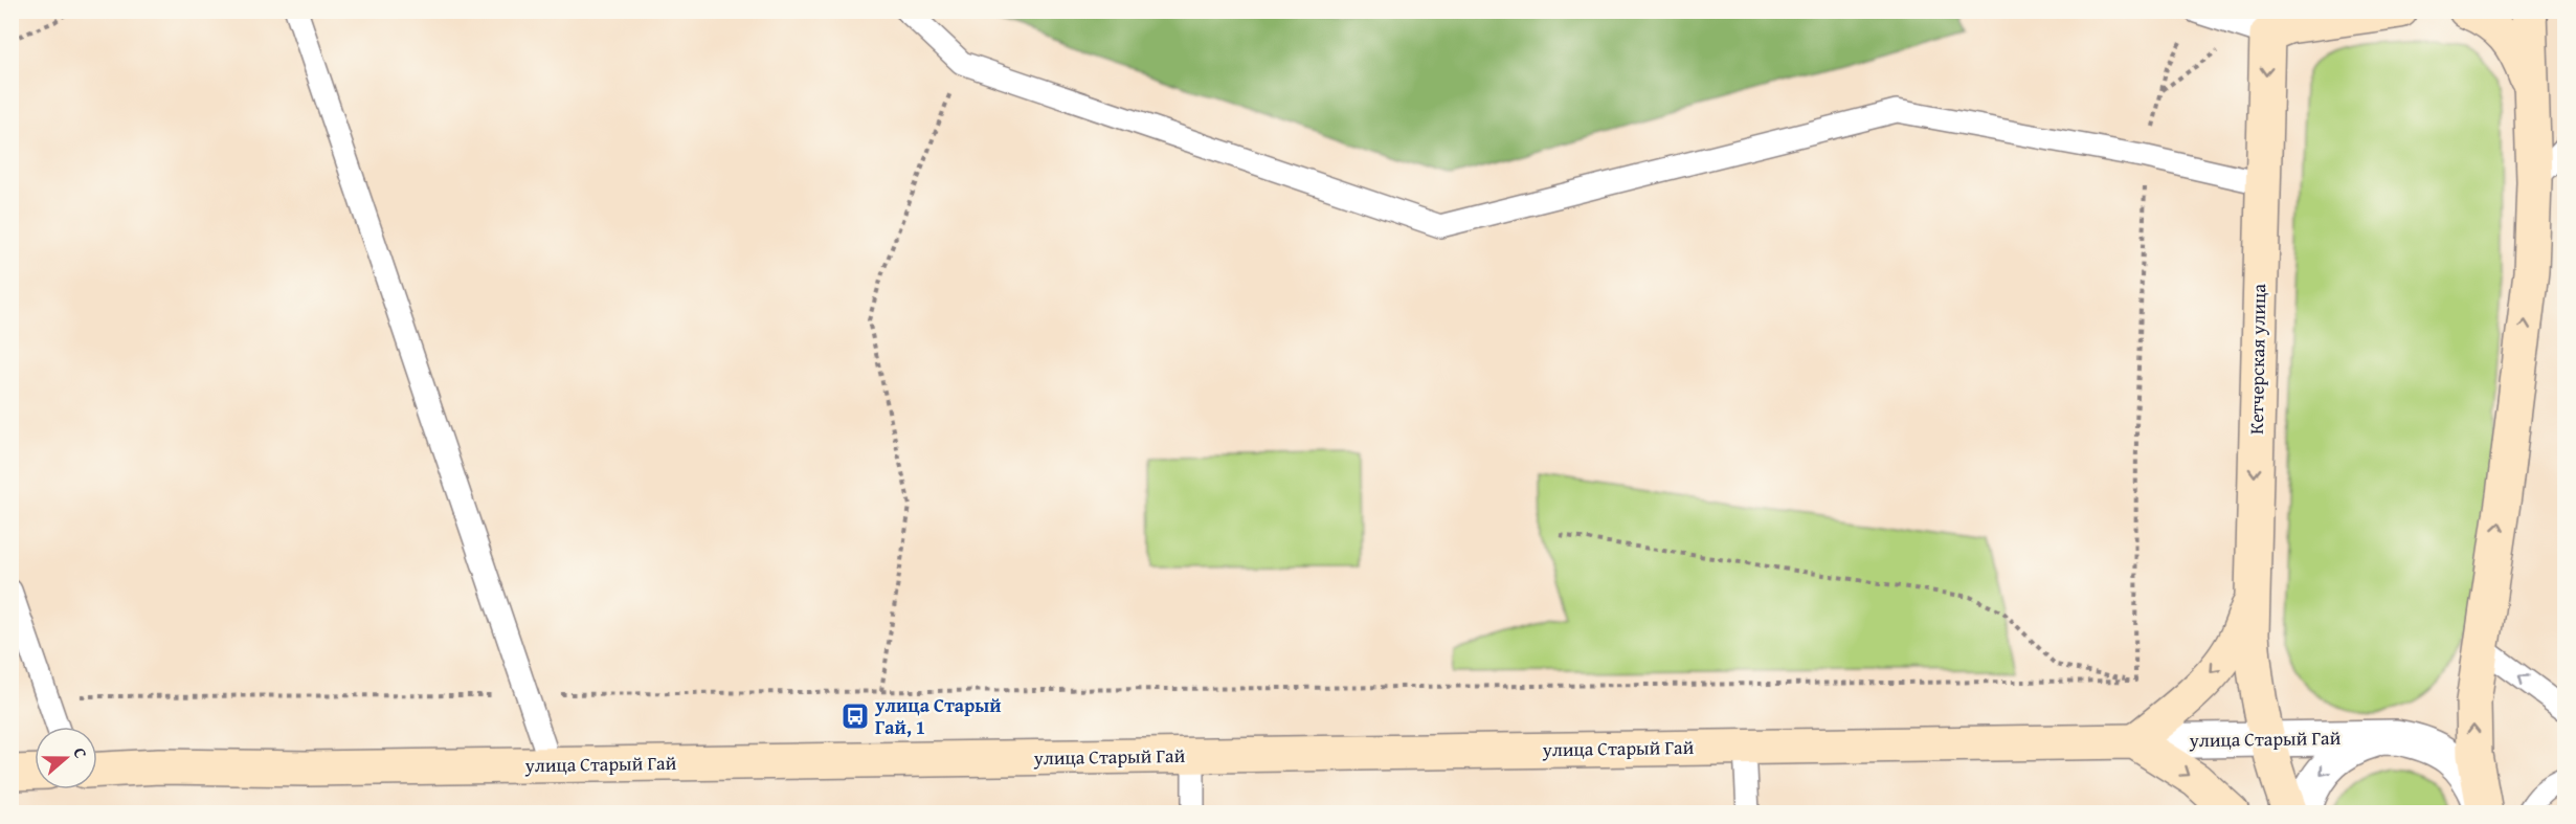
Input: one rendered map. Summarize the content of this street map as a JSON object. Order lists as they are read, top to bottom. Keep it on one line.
{"streets":{"street":["Кетчерская улица","улица Старый Гай"]},"crossings":[["Кетчерская улица","улица Старый Гай"]],"places":{"bus stop":["улица Старый Гай, 1"]},"north":"right"}
